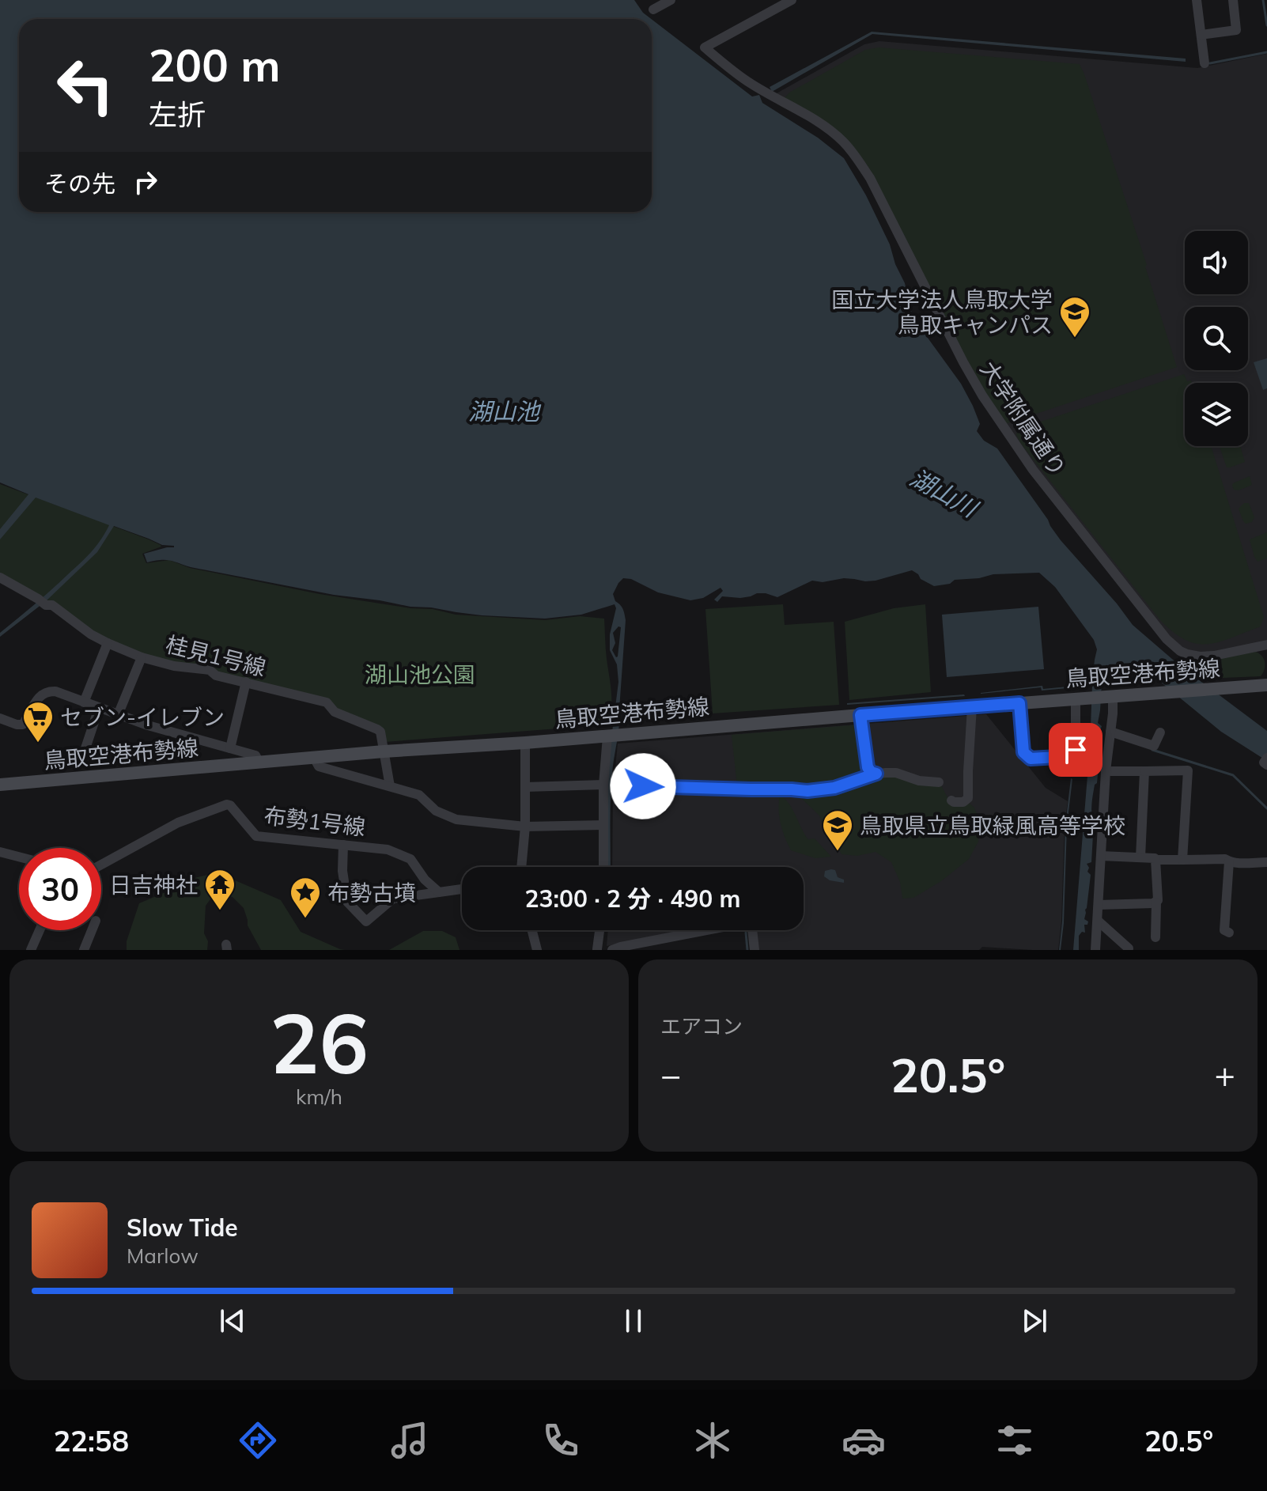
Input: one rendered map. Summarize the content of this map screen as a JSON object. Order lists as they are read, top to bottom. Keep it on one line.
{"streets":{"main road":["鳥取空港布勢線"],"street":["大学附属通り","桂見1号線","布勢1号線"]},"crossings":[["桂見1号線","鳥取空港布勢線"]],"water":["湖山池","湖山川"],"parks":["湖山池公園"],"places":{"school or university":["国立大学法人鳥取大学 鳥取キャンパス","鳥取県立鳥取緑風高等学校"],"supermarket":["セブン-イレブン"],"temple":["日吉神社"],"place":["布勢古墳"]},"page":{"turn":["200 m","左折"],"then":"その先","limit":"30","trip":"23:00 · 2 分 · 490 m","tile":[["26","km/h"],"エアコン"],"heat":["−","20.5°","+"],"song":["Slow Tide","Marlow"],"tabs":["22:58","20.5°"]}}
